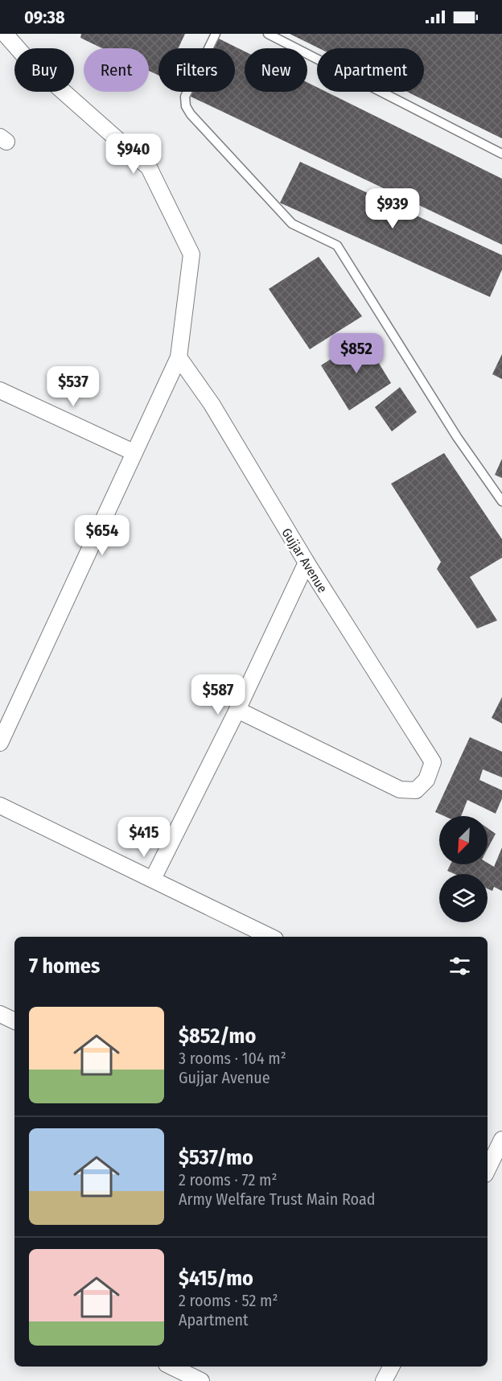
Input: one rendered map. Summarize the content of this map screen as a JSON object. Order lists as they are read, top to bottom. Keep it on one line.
{"streets":{"street":["Gujjar Avenue"]},"north":"bottom left","page":{"status":"09:38","chip":["Buy","Rent","Filters","New","Apartment"],"price":["$940","$939","$852","$537","$654","$587","$415"],"heading":"7 homes","list":[{"name":"$852/mo","note":"3 rooms · 104 m² · Gujjar Avenue"},{"name":"$537/mo","note":"2 rooms · 72 m² · Army Welfare Trust Main Road"},{"name":"$415/mo","note":"2 rooms · 52 m² · Apartment"}]}}
